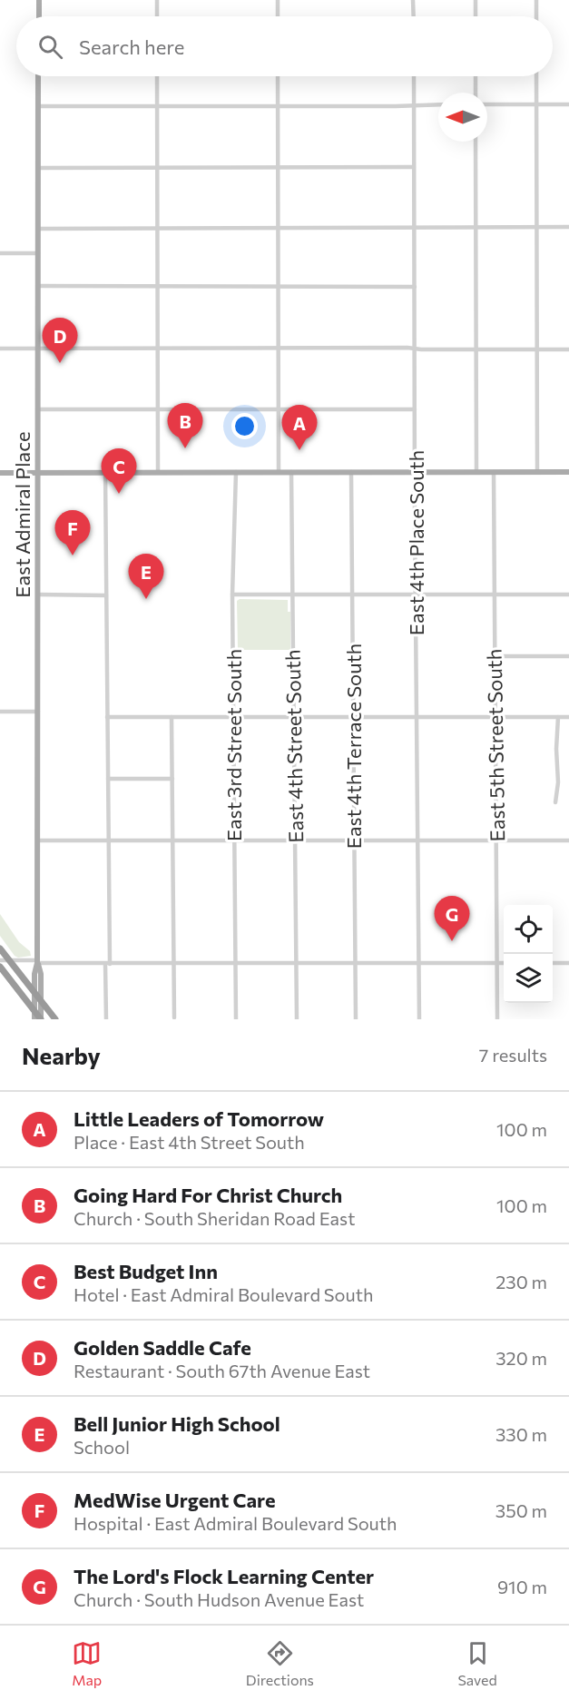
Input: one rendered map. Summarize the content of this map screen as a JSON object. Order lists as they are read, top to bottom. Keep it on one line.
{"streets":{"main road":["East Admiral Place"],"street":["East 4th Place South","East 3rd Street South","East 5th Street South","East 4th Street South","East 4th Terrace South"]},"north":"left","page":{"search":"Search here","pins":["D","B","A","C","F","E","G"],"heading":["Nearby","7 results"],"list":[{"mark":"A","name":"Little Leaders of Tomorrow","note":"Place · East 4th Street South","value":"100 m"},{"mark":"B","name":"Going Hard For Christ Church","note":"Church · South Sheridan Road East","value":"100 m"},{"mark":"C","name":"Best Budget Inn","note":"Hotel · East Admiral Boulevard South","value":"230 m"},{"mark":"D","name":"Golden Saddle Cafe","note":"Restaurant · South 67th Avenue East","value":"320 m"},{"mark":"E","name":"Bell Junior High School","note":"School","value":"330 m"},{"mark":"F","name":"MedWise Urgent Care","note":"Hospital · East Admiral Boulevard South","value":"350 m"},{"mark":"G","name":"The Lord's Flock Learning Center","note":"Church · South Hudson Avenue East","value":"910 m"}],"nav":["Map","Directions","Saved"]}}
